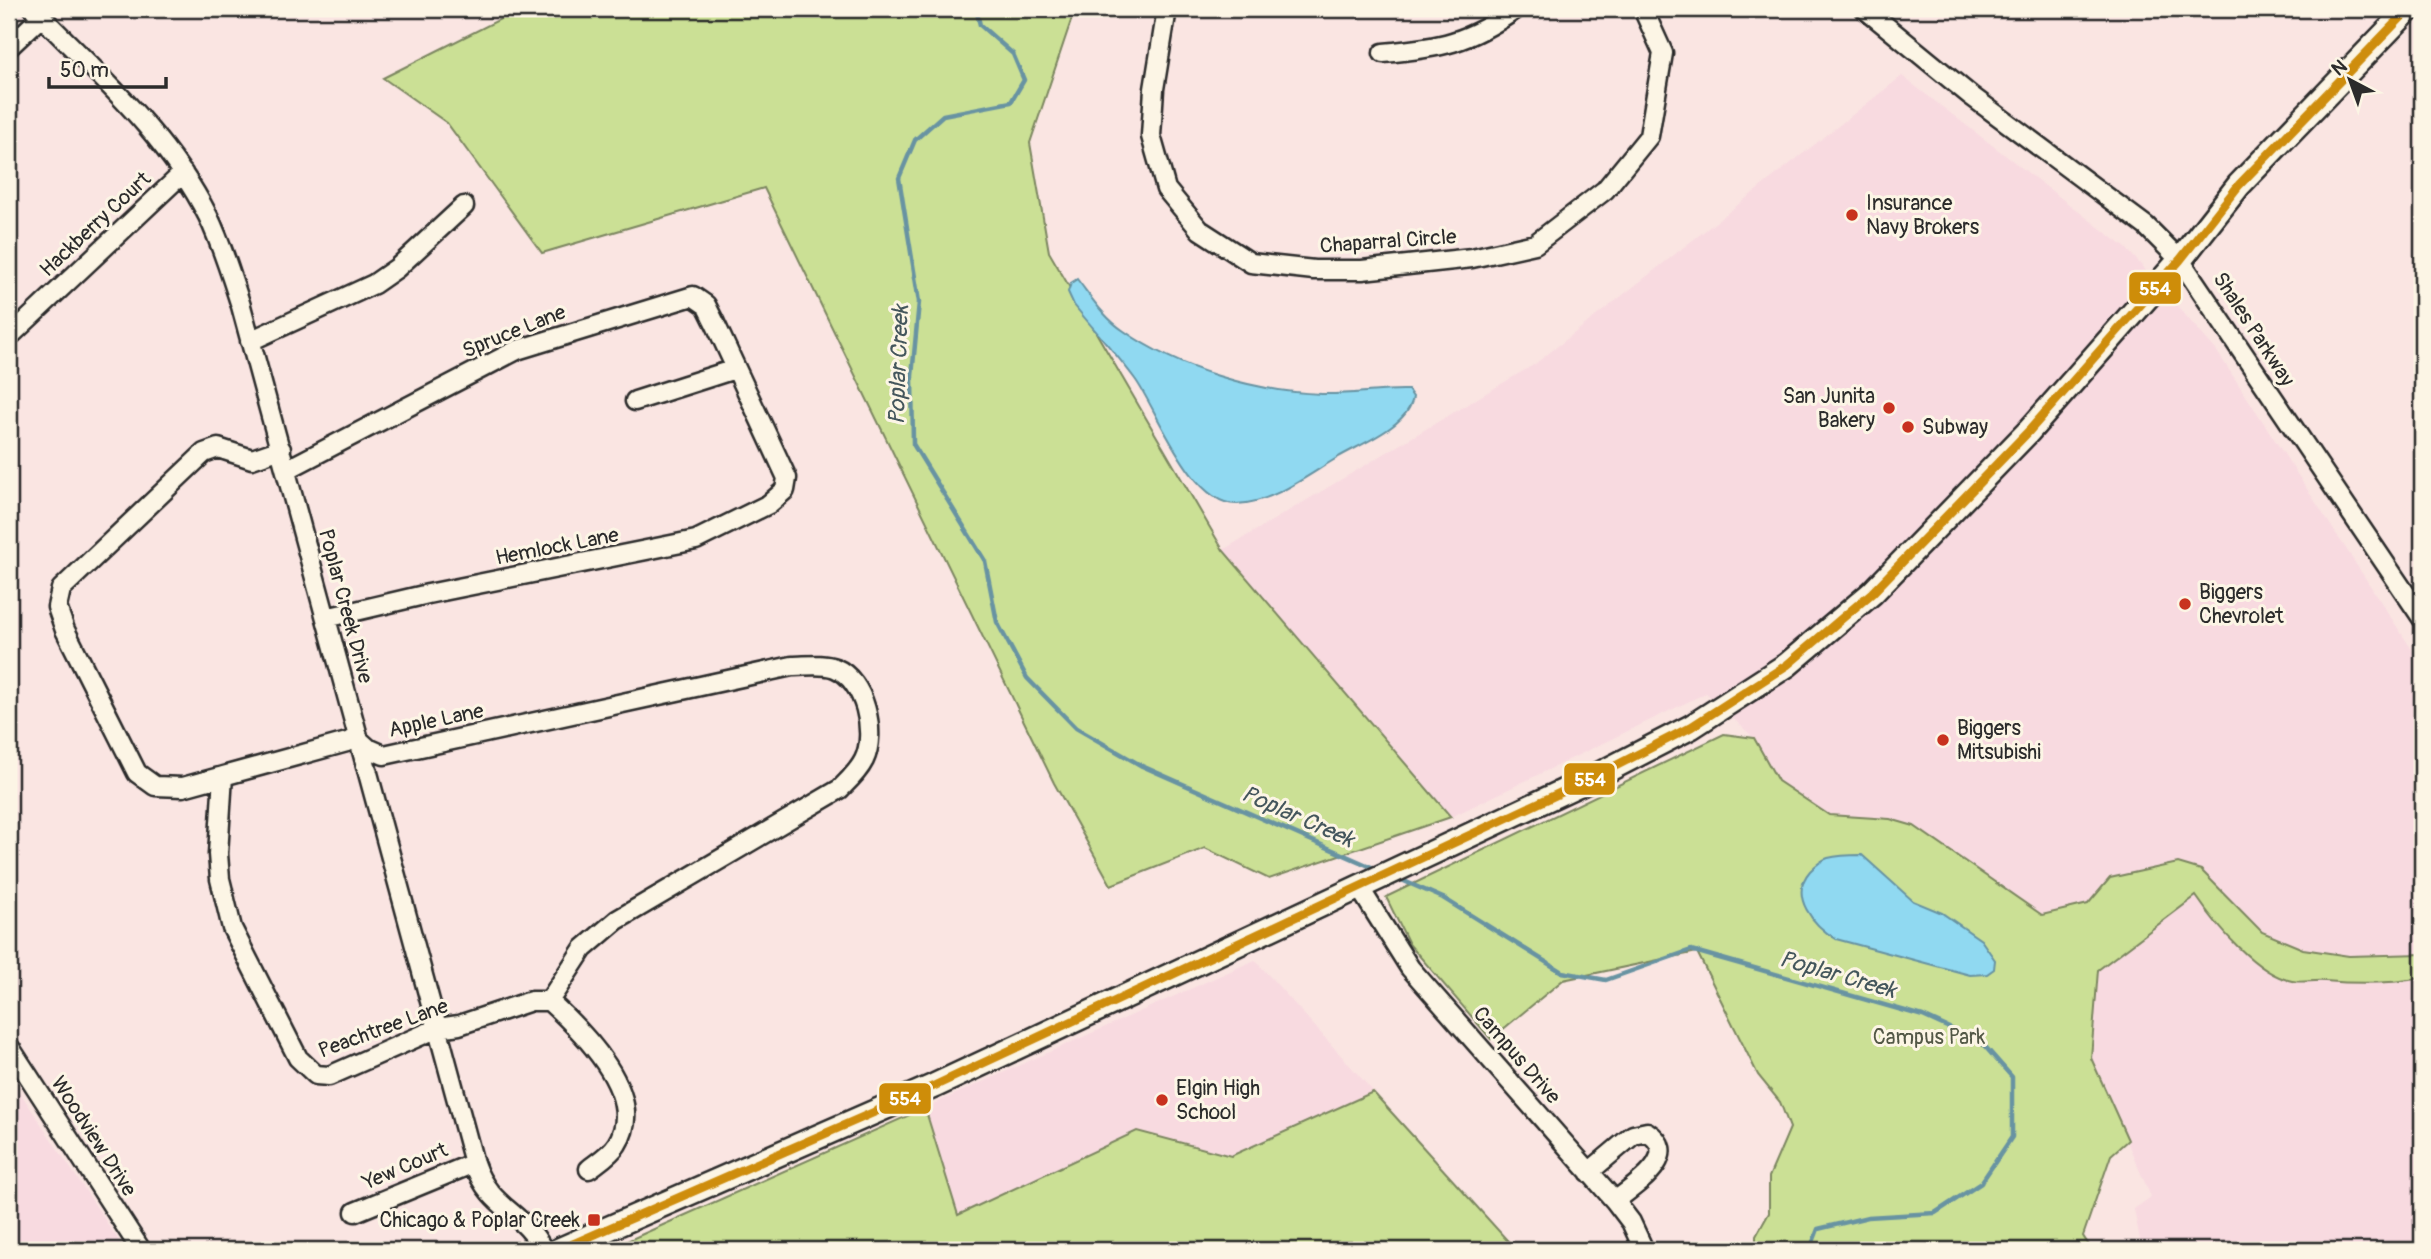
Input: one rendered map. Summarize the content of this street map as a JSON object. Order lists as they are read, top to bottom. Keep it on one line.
{"streets":{"street":["Hackberry Court","Chaparral Circle","Shales Parkway","Spruce Lane","Hemlock Lane","Poplar Creek Drive","Apple Lane","Peachtree Lane","Campus Drive","Woodview Drive","Yew Court"]},"crossings":[["Hackberry Court","Poplar Creek Drive"],["Spruce Lane","Hemlock Lane"],["Spruce Lane","Poplar Creek Drive"],["Hemlock Lane","Poplar Creek Drive"],["Poplar Creek Drive","Apple Lane"],["Poplar Creek Drive","Peachtree Lane"],["Poplar Creek Drive","Yew Court"],["Apple Lane","Peachtree Lane"]],"water":["Poplar Creek"],"parks":["Campus Park"],"places":{"other":["Insurance Navy Brokers","San Junita Bakery","Subway","Biggers Chevrolet","Biggers Mitsubishi","Elgin High School"],"transit":["Chicago & Poplar Creek"]},"lines":["transit line 554"],"scale_bar":"50 m","north":"top left"}
